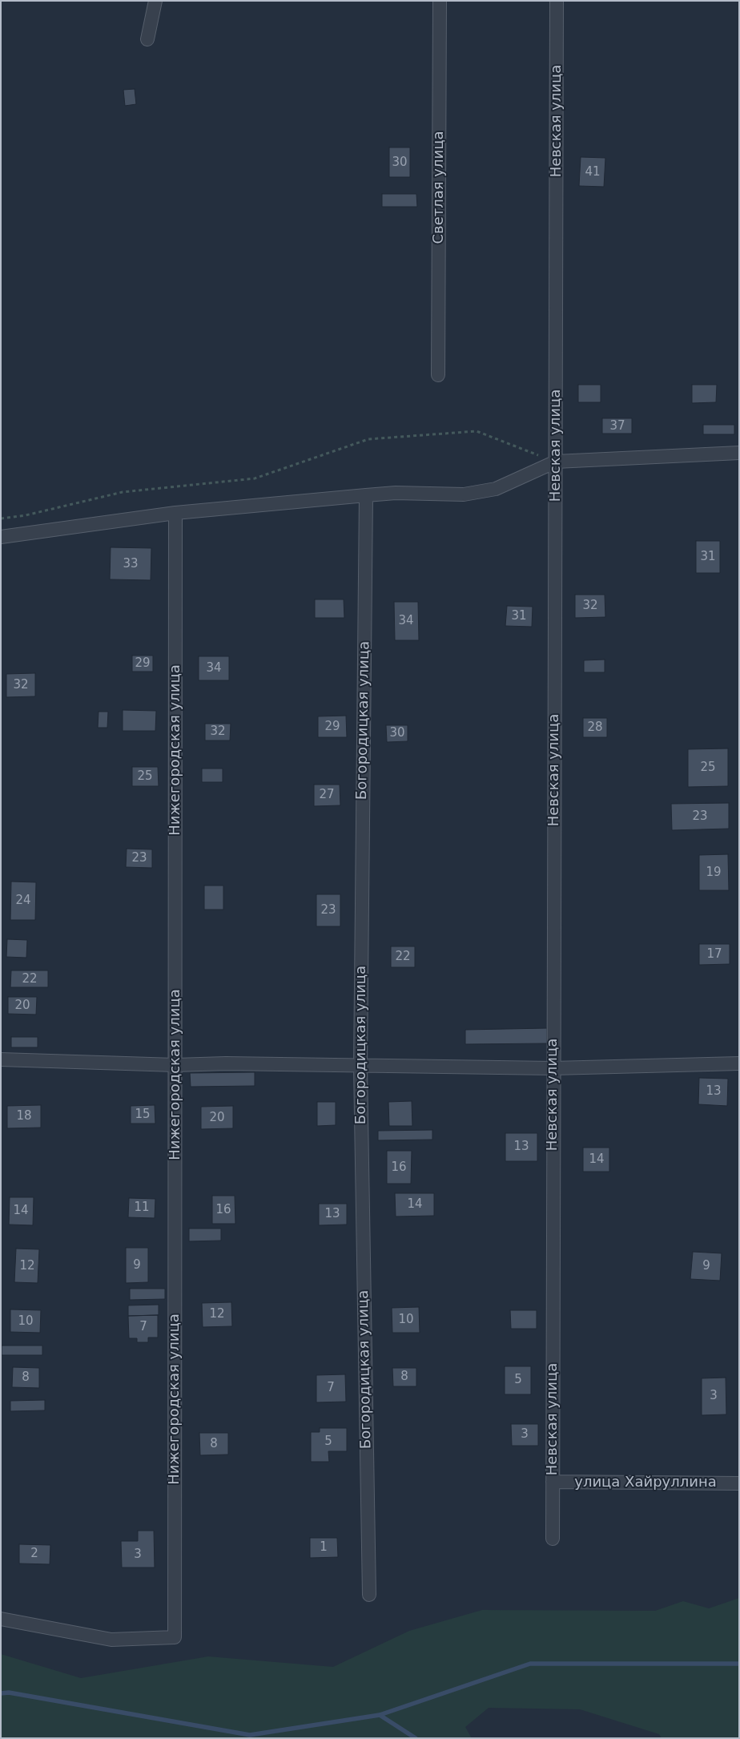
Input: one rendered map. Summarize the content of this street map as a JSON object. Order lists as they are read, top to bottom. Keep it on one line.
{"streets":{"street":["Невская улица","Светлая улица","Богородицкая улица","Нижегородская улица","улица Хайруллина"]},"crossings":[["Невская улица","улица Хайруллина"]],"house_numbers":["30","41","37","31","33","32","31","34","29","34","32","29","28","32","30","25","25","27","23","23","19","24","23","17","22","22","20","13","15","18","20","13","14","16","14","11","16","14","13","9","12","9","12","10","10","7","8","8","5","7","3","3","5","8","1","2","3"]}
